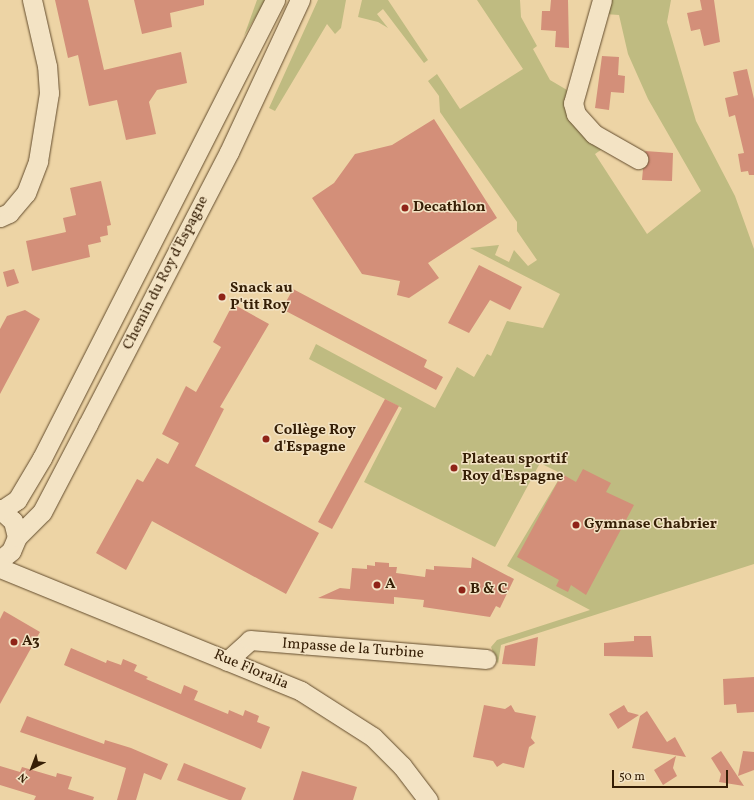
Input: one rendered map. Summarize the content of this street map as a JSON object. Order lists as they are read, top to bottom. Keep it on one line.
{"streets":{"street":["Chemin du Roy d'Espagne","Impasse de la Turbine","Rue Floralia"]},"crossings":[["Chemin du Roy d'Espagne","Rue Floralia"],["Impasse de la Turbine","Rue Floralia"]],"places":["Decathlon","Snack au P'tit Roy","Collège Roy d'Espagne","Plateau sportif Roy d'Espagne","Gymnase Chabrier","A","B & C","A3"],"scale_bar":"50 m","north":"bottom left"}
